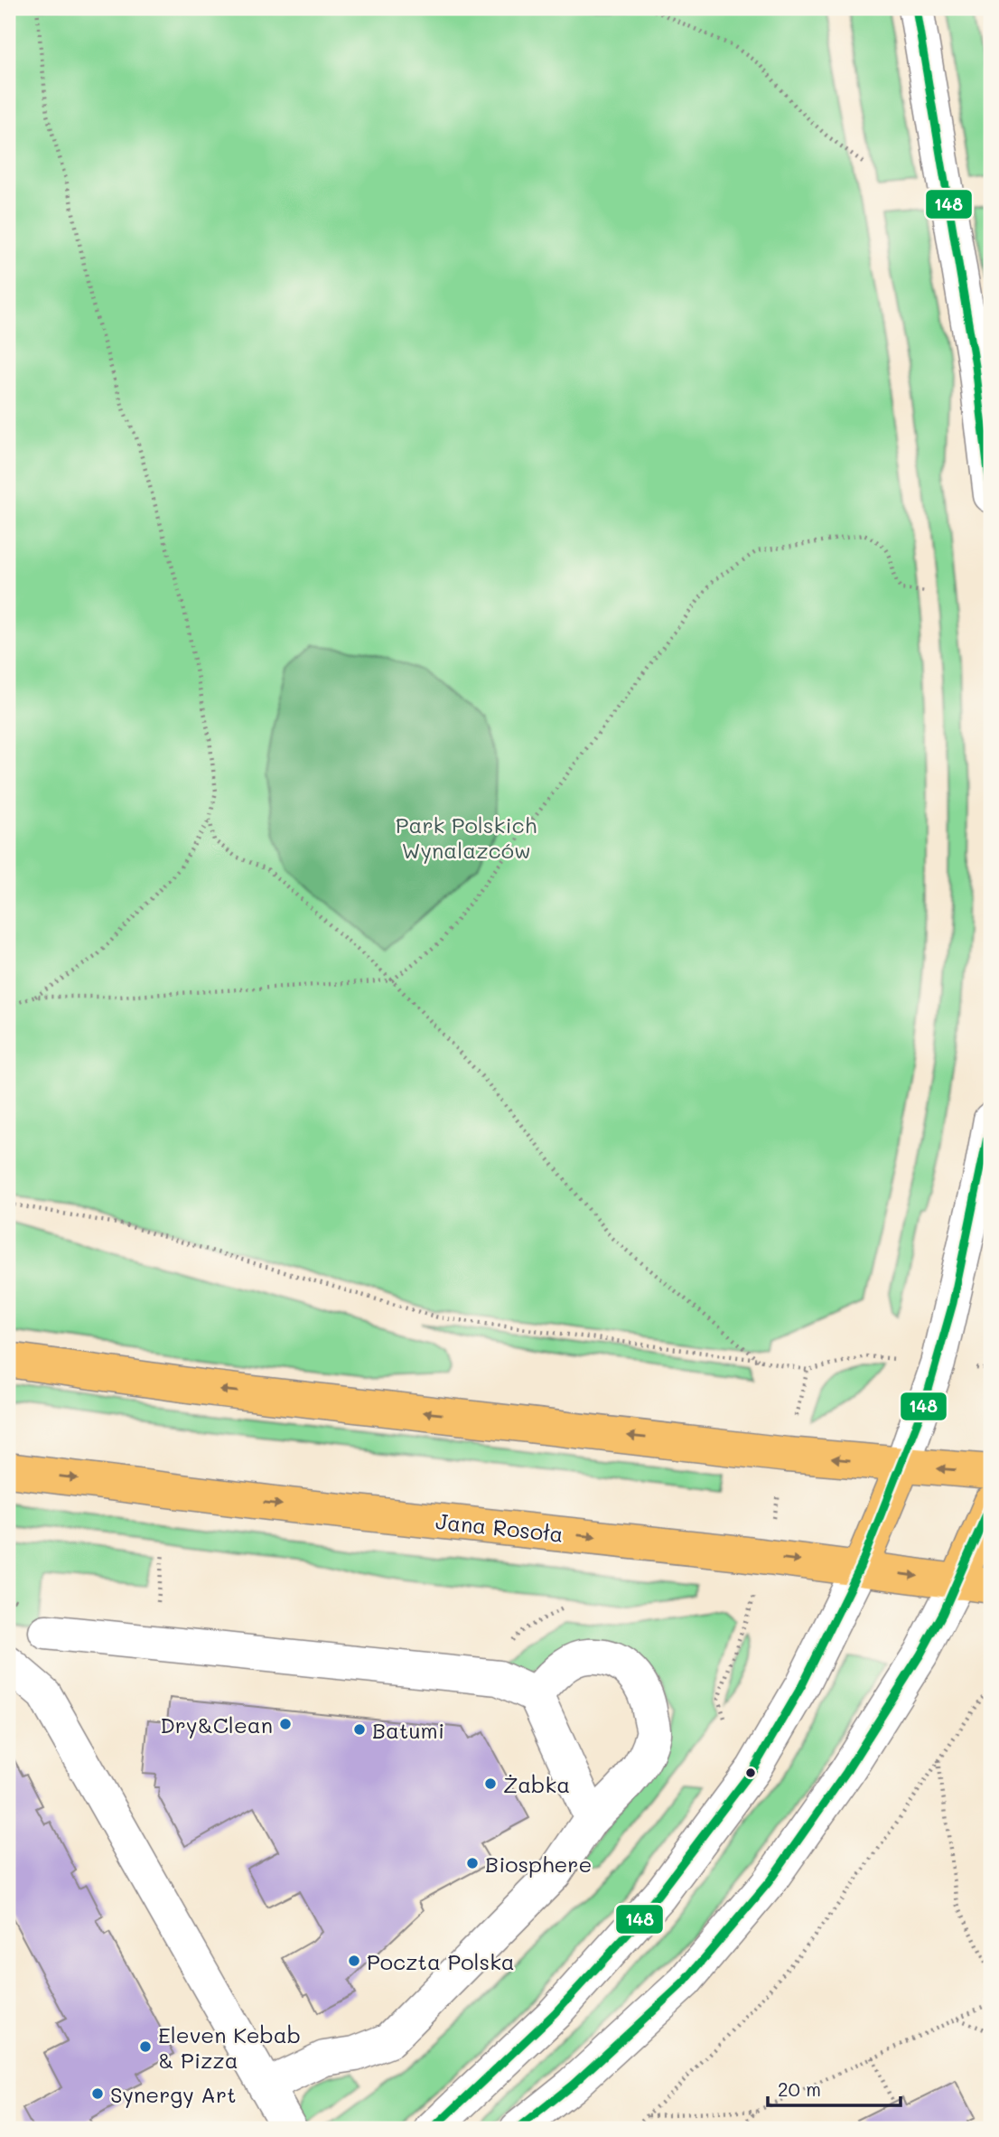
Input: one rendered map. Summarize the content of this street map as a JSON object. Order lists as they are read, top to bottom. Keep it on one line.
{"streets":{"main road":["Jana Rosoła"]},"parks":["Park Polskich Wynalazców"],"places":["Dry&Clean","Batumi","Żabka","Biosphere","Poczta Polska","Eleven Kebab & Pizza","Synergy Art"],"lines":["transit line 148"],"scale_bar":"20 m"}
